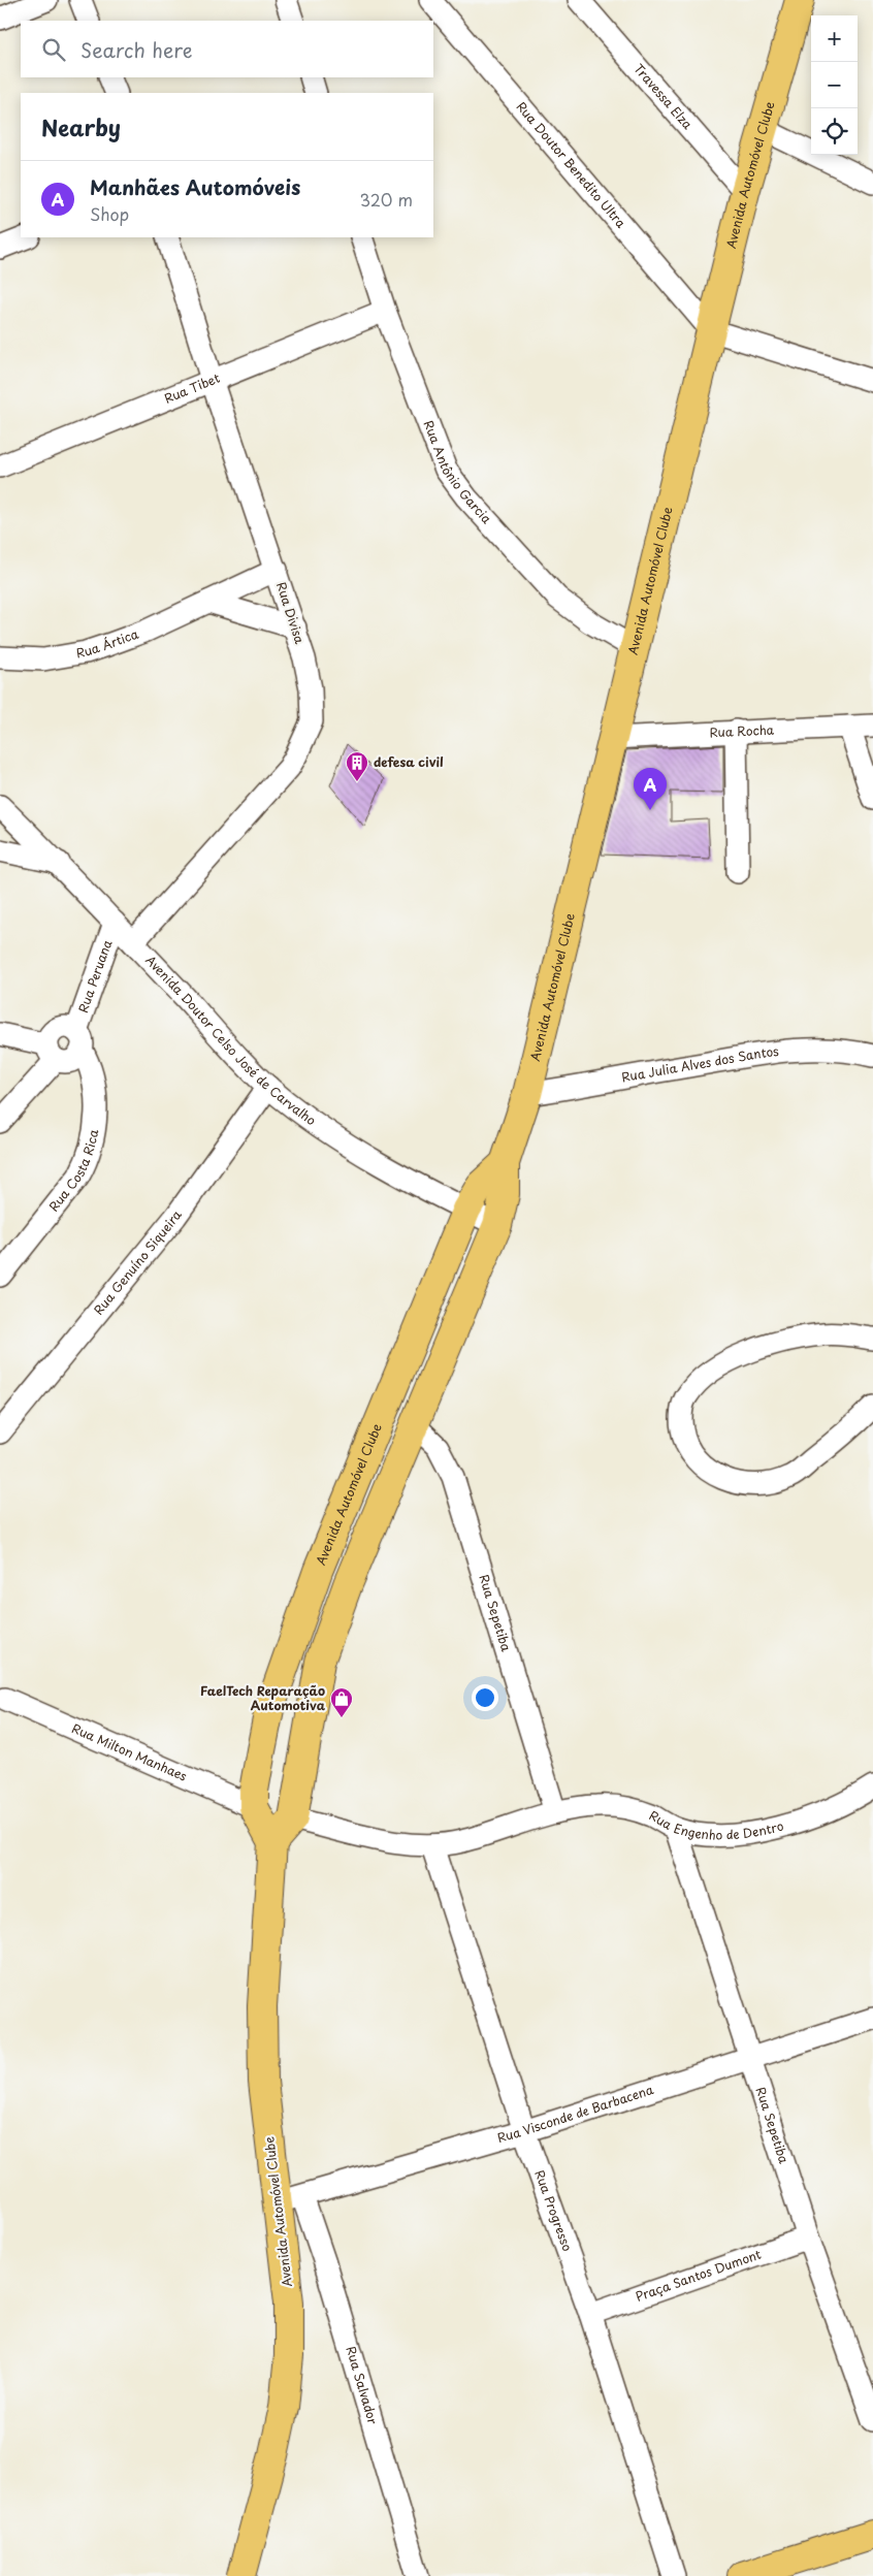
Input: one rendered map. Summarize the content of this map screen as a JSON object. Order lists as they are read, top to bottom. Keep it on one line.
{"streets":{"main road":["Avenida Automóvel Clube"],"street":["Travessa Elza","Rua Doutor Benedito Ultra","Rua Tibet","Rua Antônio Garcia","Rua Divisa","Rua Ártica","Rua Rocha","Rua Peruana","Avenida Doutor Celso José de Carvalho","Rua Julia Alves dos Santos","Rua Costa Rica","Rua Genuíno Siqueira","Rua Sepetiba","Rua Milton Manhaes","Rua Engenho de Dentro","Rua Visconde de Barbacena","Rua Progresso","Praça Santos Dumont","Rua Salvador"]},"crossings":[["Travessa Elza","Avenida Automóvel Clube"],["Rua Doutor Benedito Ultra","Avenida Automóvel Clube"],["Avenida Automóvel Clube","Rua Antônio Garcia"],["Avenida Automóvel Clube","Rua Rocha"],["Avenida Automóvel Clube","Avenida Doutor Celso José de Carvalho"],["Avenida Automóvel Clube","Rua Julia Alves dos Santos"],["Avenida Automóvel Clube","Rua Sepetiba"],["Avenida Automóvel Clube","Rua Milton Manhaes"],["Avenida Automóvel Clube","Rua Visconde de Barbacena"],["Avenida Automóvel Clube","Rua Salvador"],["Rua Tibet","Rua Antônio Garcia"],["Rua Tibet","Rua Divisa"],["Rua Divisa","Rua Ártica"],["Rua Divisa","Avenida Doutor Celso José de Carvalho"],["Rua Peruana","Avenida Doutor Celso José de Carvalho"],["Rua Peruana","Rua Costa Rica"],["Avenida Doutor Celso José de Carvalho","Rua Genuíno Siqueira"],["Rua Sepetiba","Rua Engenho de Dentro"],["Rua Sepetiba","Rua Visconde de Barbacena"],["Rua Sepetiba","Praça Santos Dumont"],["Rua Visconde de Barbacena","Rua Progresso"],["Rua Visconde de Barbacena","Rua Salvador"],["Rua Progresso","Praça Santos Dumont"]],"places":{"building":["defesa civil"],"shop":["FaelTech Reparação Automotiva"]},"page":{"map_buttons":["+","−"],"search":"Search here","heading":"Nearby","list":[{"mark":"A","name":"Manhães Automóveis","note":"Shop","value":"320 m"}],"pins":"A"}}
